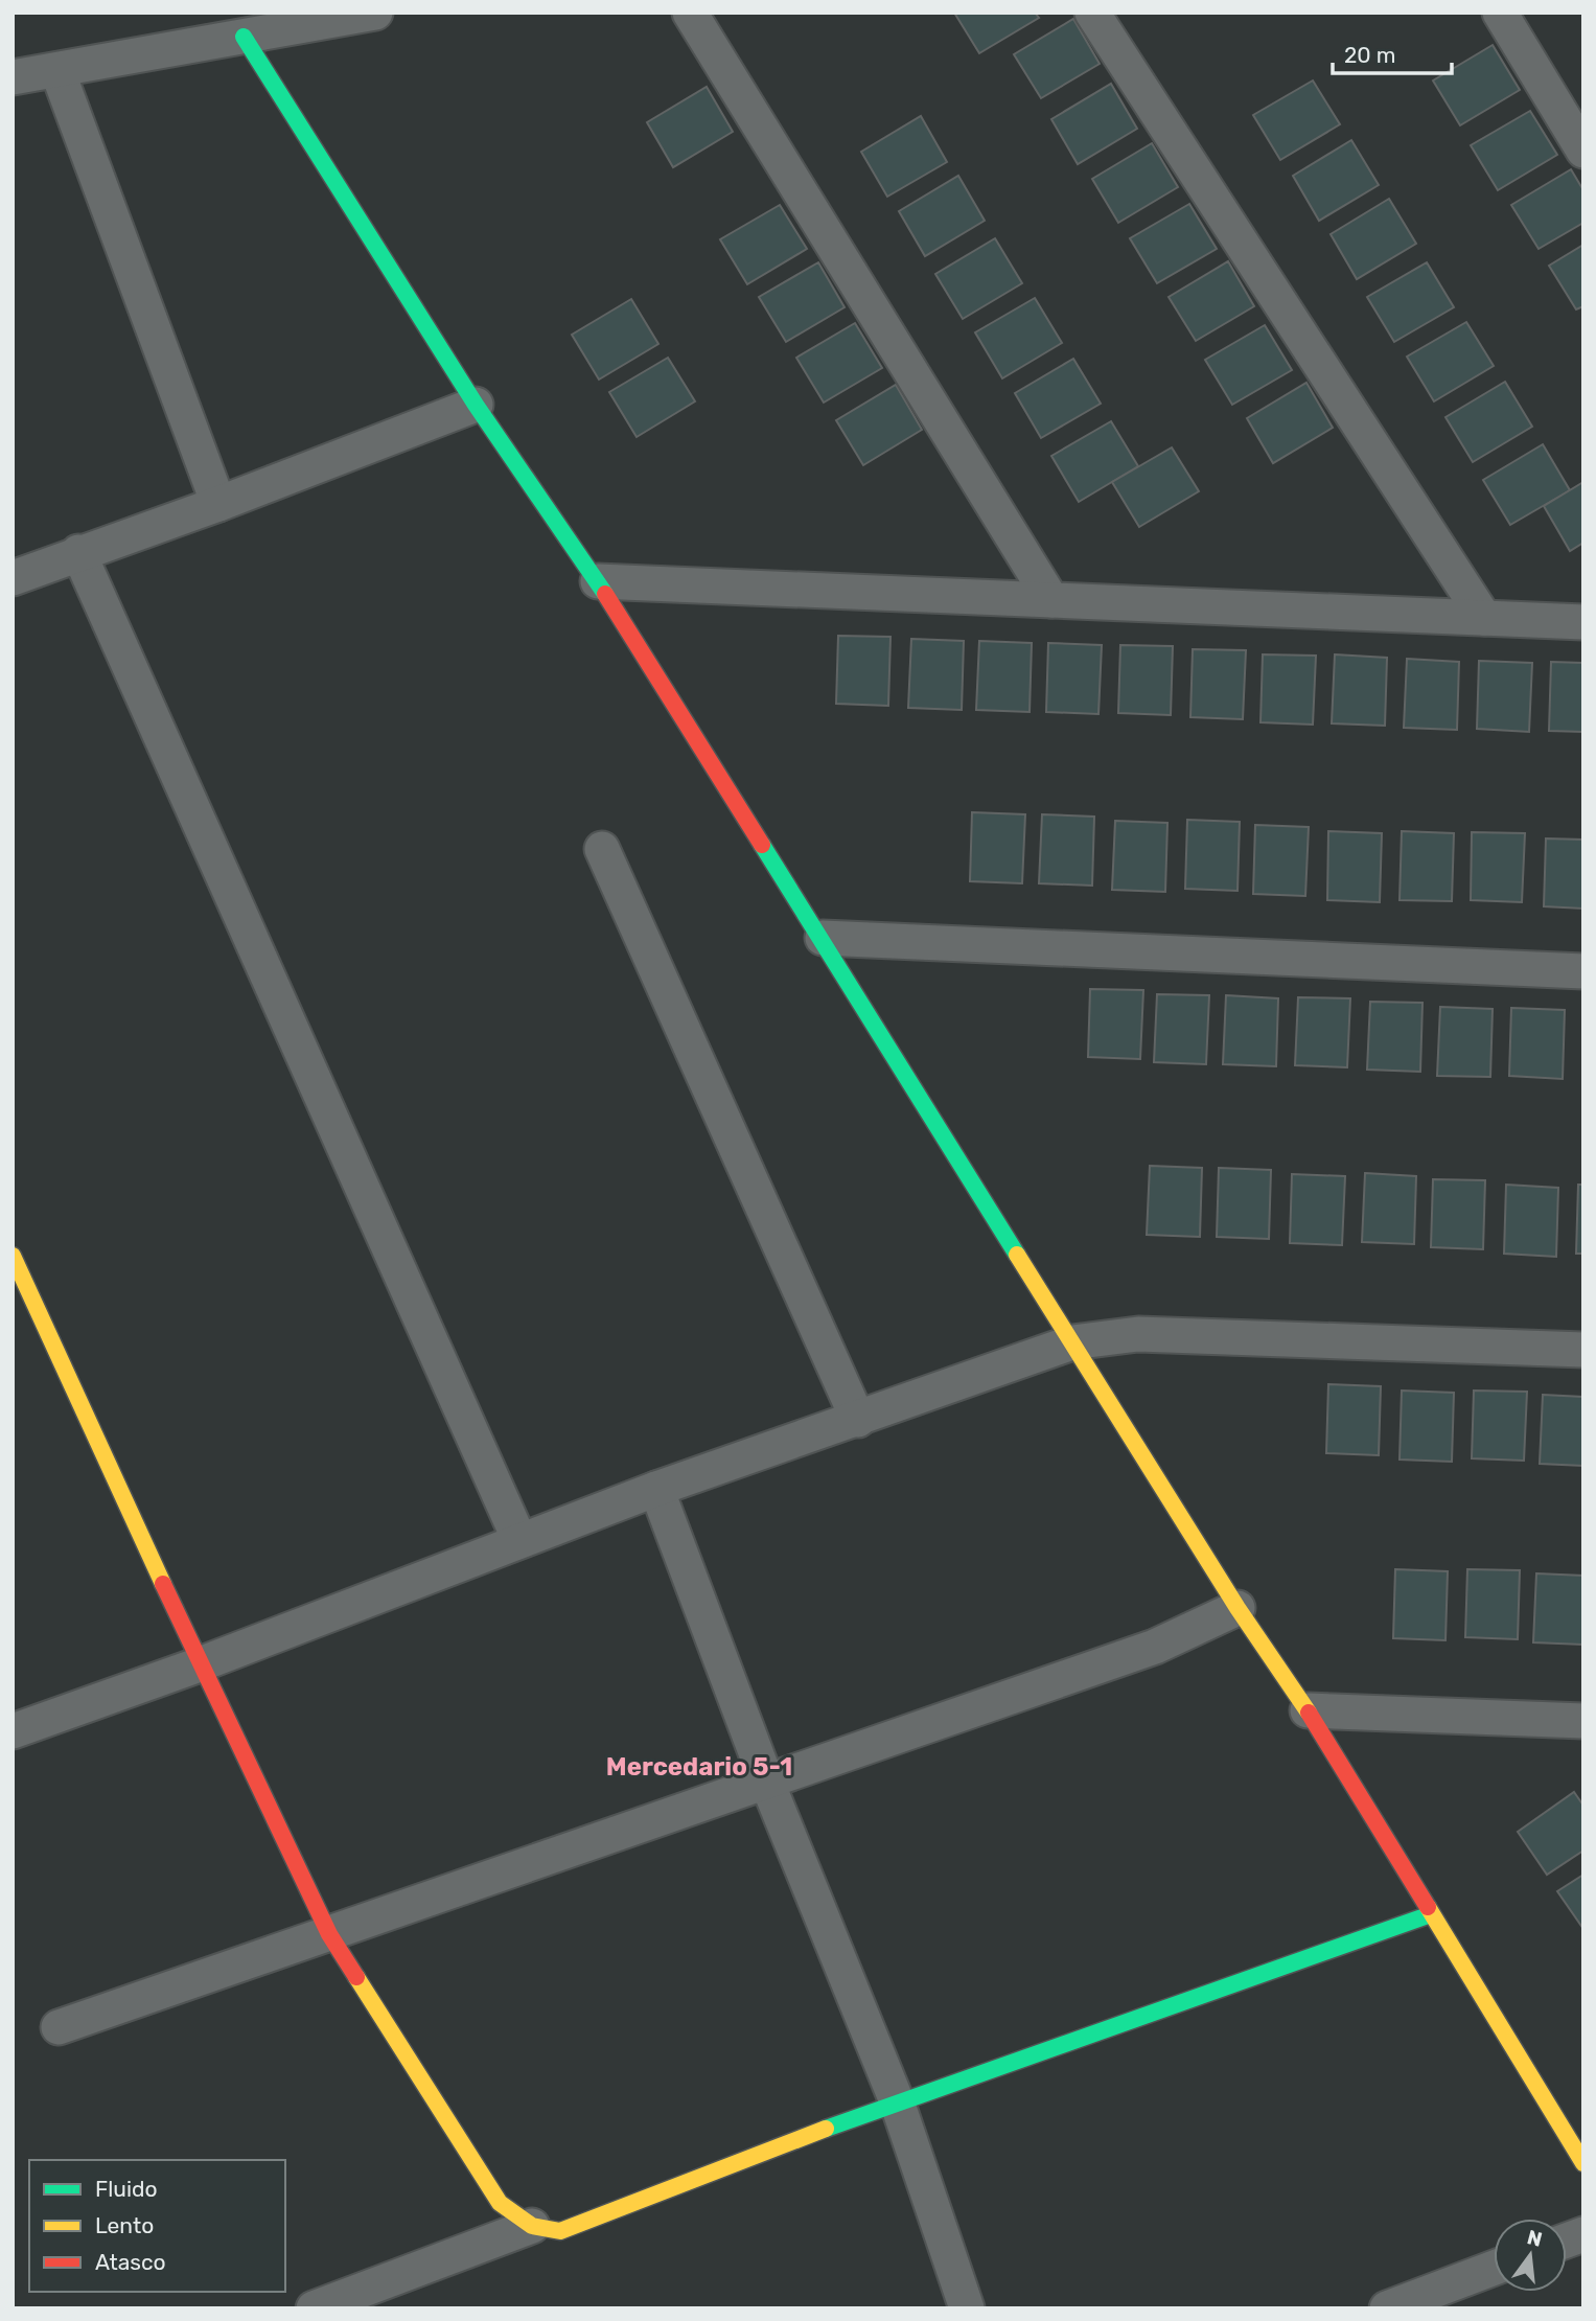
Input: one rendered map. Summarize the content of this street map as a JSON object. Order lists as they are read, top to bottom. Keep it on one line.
{"districts":["Mercedario 5-1"],"legend":["Fluido","Lento","Atasco"],"scale_bar":"20 m","north":"top"}
